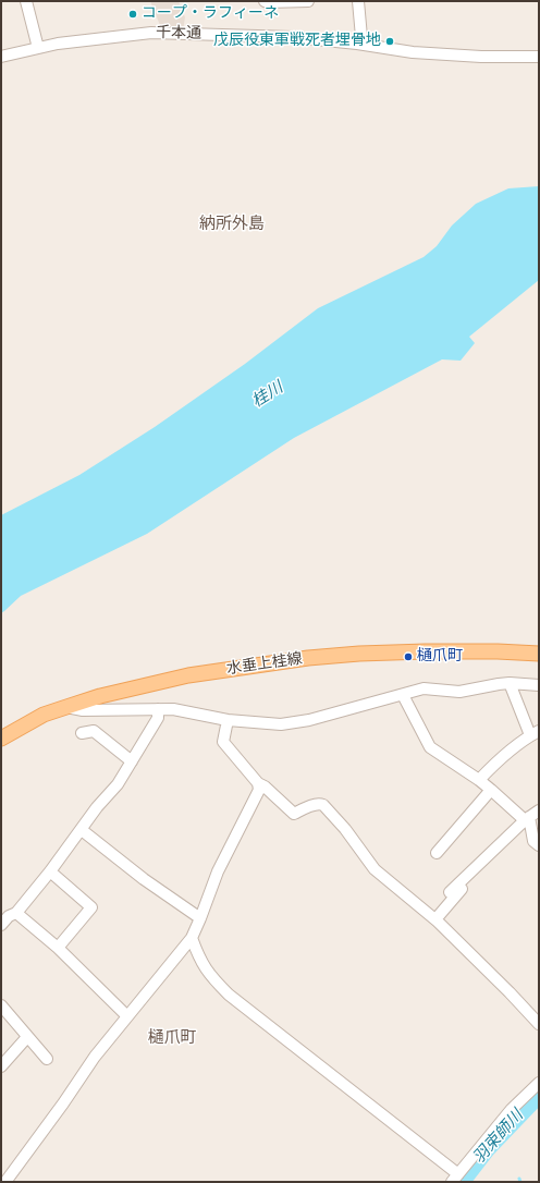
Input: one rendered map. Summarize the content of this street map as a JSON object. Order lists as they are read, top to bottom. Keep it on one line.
{"streets":{"main road":["水垂上桂線"],"street":["千本通"]},"districts":["納所外島","樋爪町"],"water":["桂川","羽束師川"],"places":["コープ・ラフィーネ","戊辰役東軍戦死者埋骨地","樋爪町"]}
